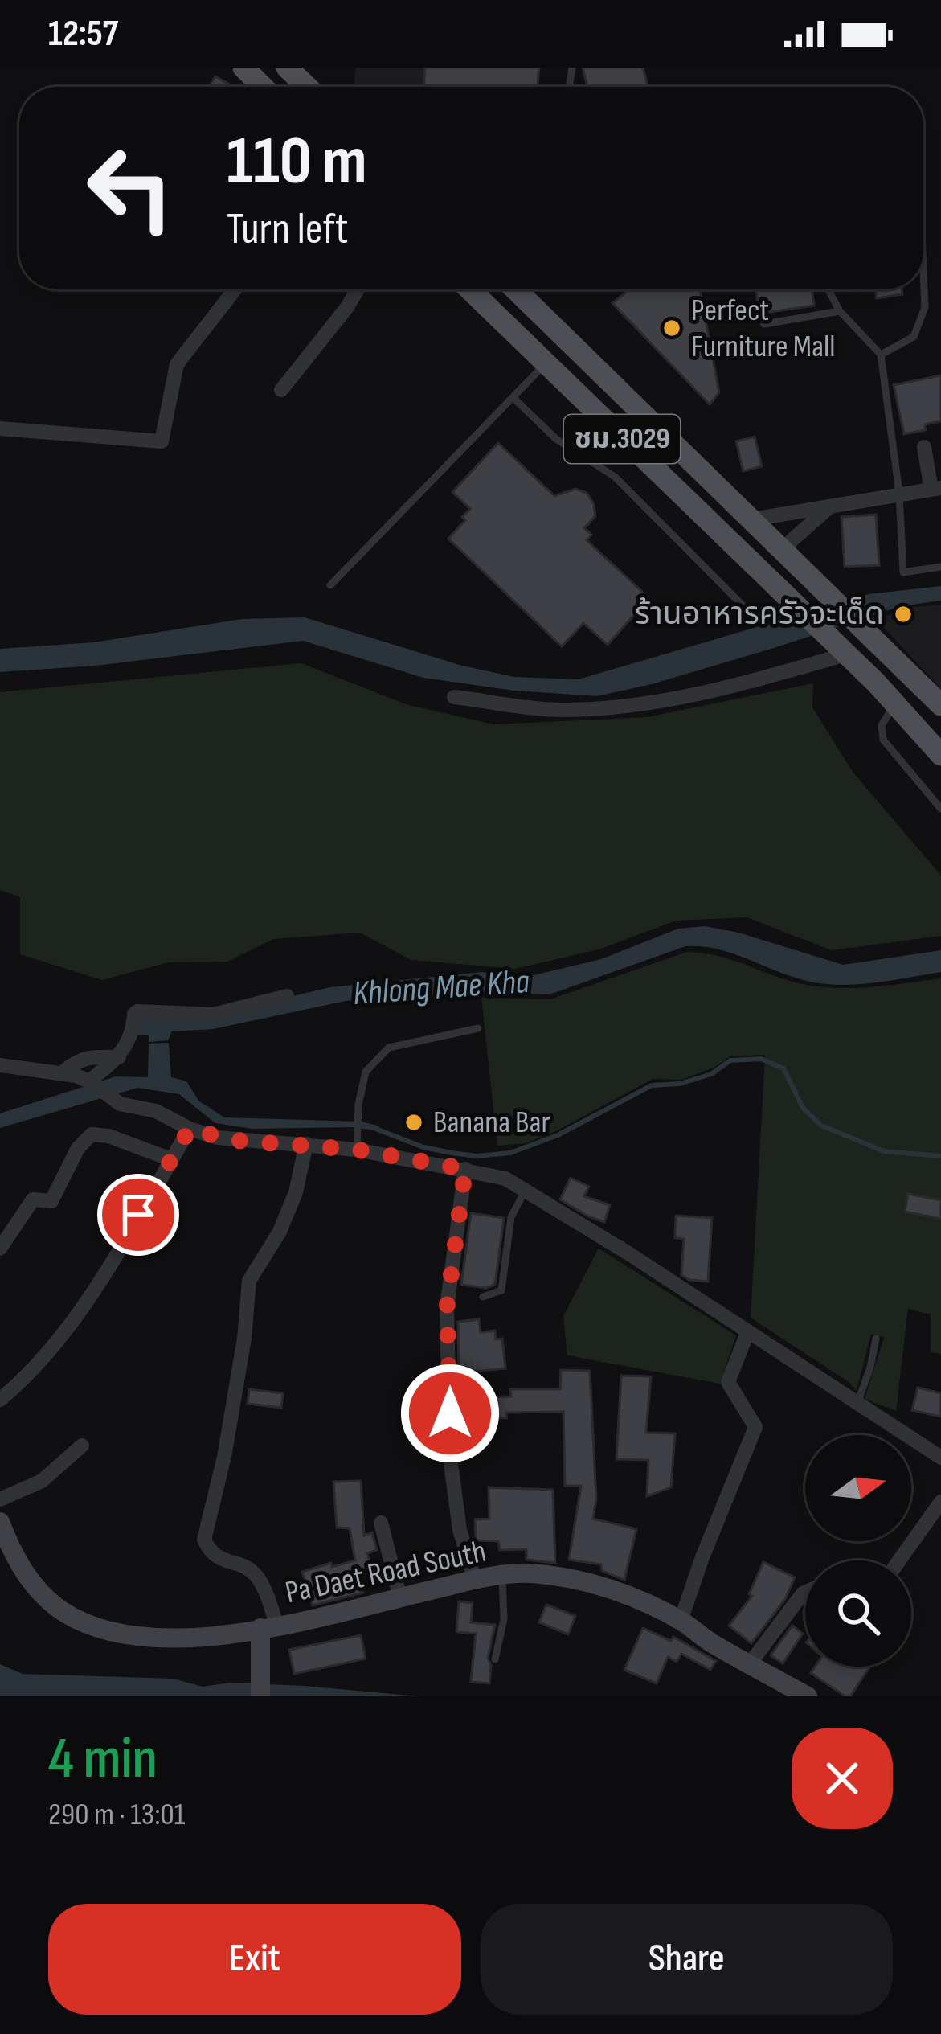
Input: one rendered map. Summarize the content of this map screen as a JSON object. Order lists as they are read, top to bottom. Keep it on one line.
{"streets":{"main road":["ชม.3029"],"street":["Pa Daet Road South"]},"water":["Khlong Mae Kha"],"places":["Perfect Furniture Mall","ร้านอาหารครัวจะเด็ด","Banana Bar"],"north":"right","page":{"status":"12:57","turn":["110 m","Turn left"],"heading":["4 min","290 m · 13:01"],"buttons":["Exit","Share"]}}
